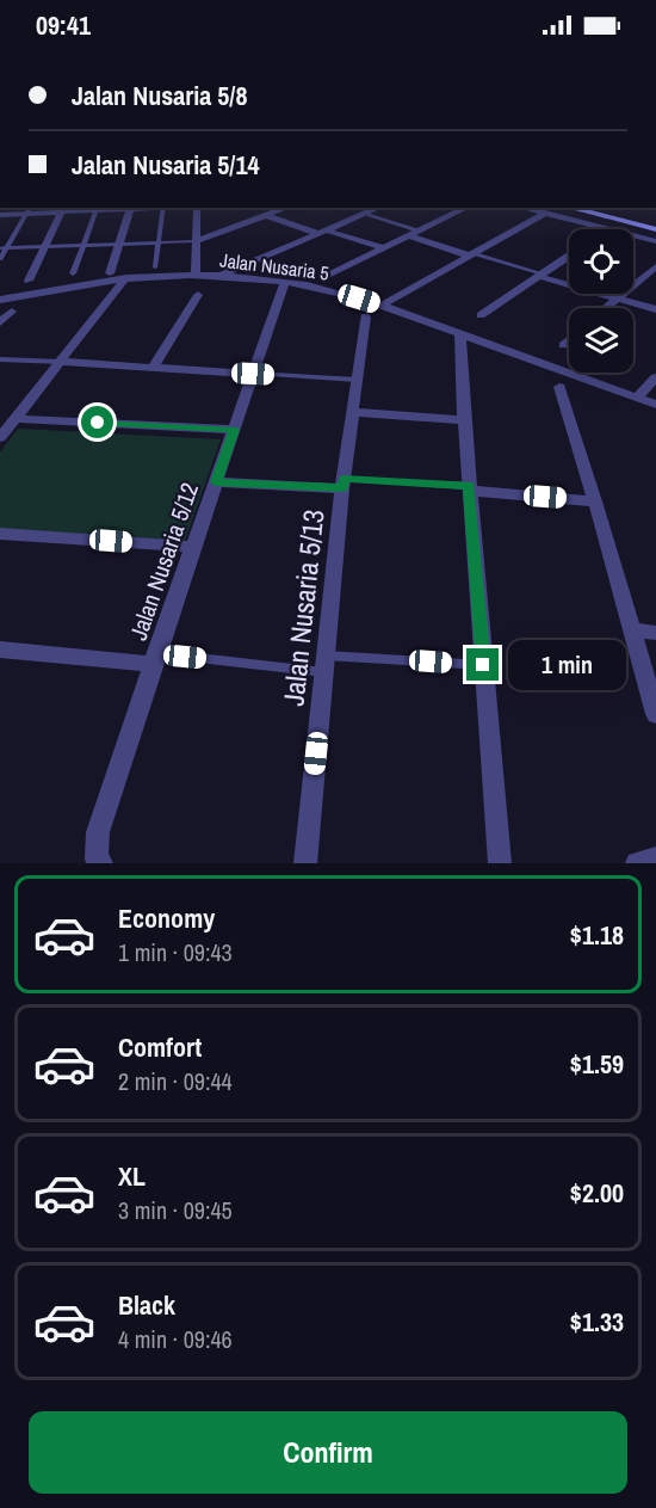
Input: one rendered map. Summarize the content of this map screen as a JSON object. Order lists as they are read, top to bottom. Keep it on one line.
{"streets":{"street":["Jalan Nusaria 5","Jalan Nusaria 5/12","Jalan Nusaria 5/13"]},"crossings":[["Jalan Nusaria 5","Jalan Nusaria 5/12"]],"page":{"status":"09:41","banner":["Jalan Nusaria 5/8","Jalan Nusaria 5/14"],"bubble":"1 min","list":[{"name":"Economy","note":"1 min · 09:43","value":"$1.18"},{"name":"Comfort","note":"2 min · 09:44","value":"$1.59"},{"name":"XL","note":"3 min · 09:45","value":"$2.00"},{"name":"Black","note":"4 min · 09:46","value":"$1.33"}],"buttons":"Confirm"}}
